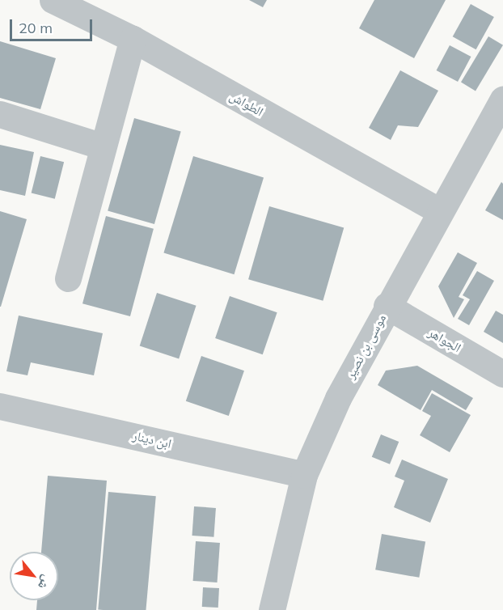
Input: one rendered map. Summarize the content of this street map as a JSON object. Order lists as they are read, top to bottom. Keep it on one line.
{"streets":{"street":["الطواش","الجواهر","موسى بن نصير","ابن دينار"]},"crossings":[["الطواش","موسى بن نصير"],["الجواهر","موسى بن نصير"],["موسى بن نصير","ابن دينار"]],"scale_bar":"20 m","north":"bottom right"}
